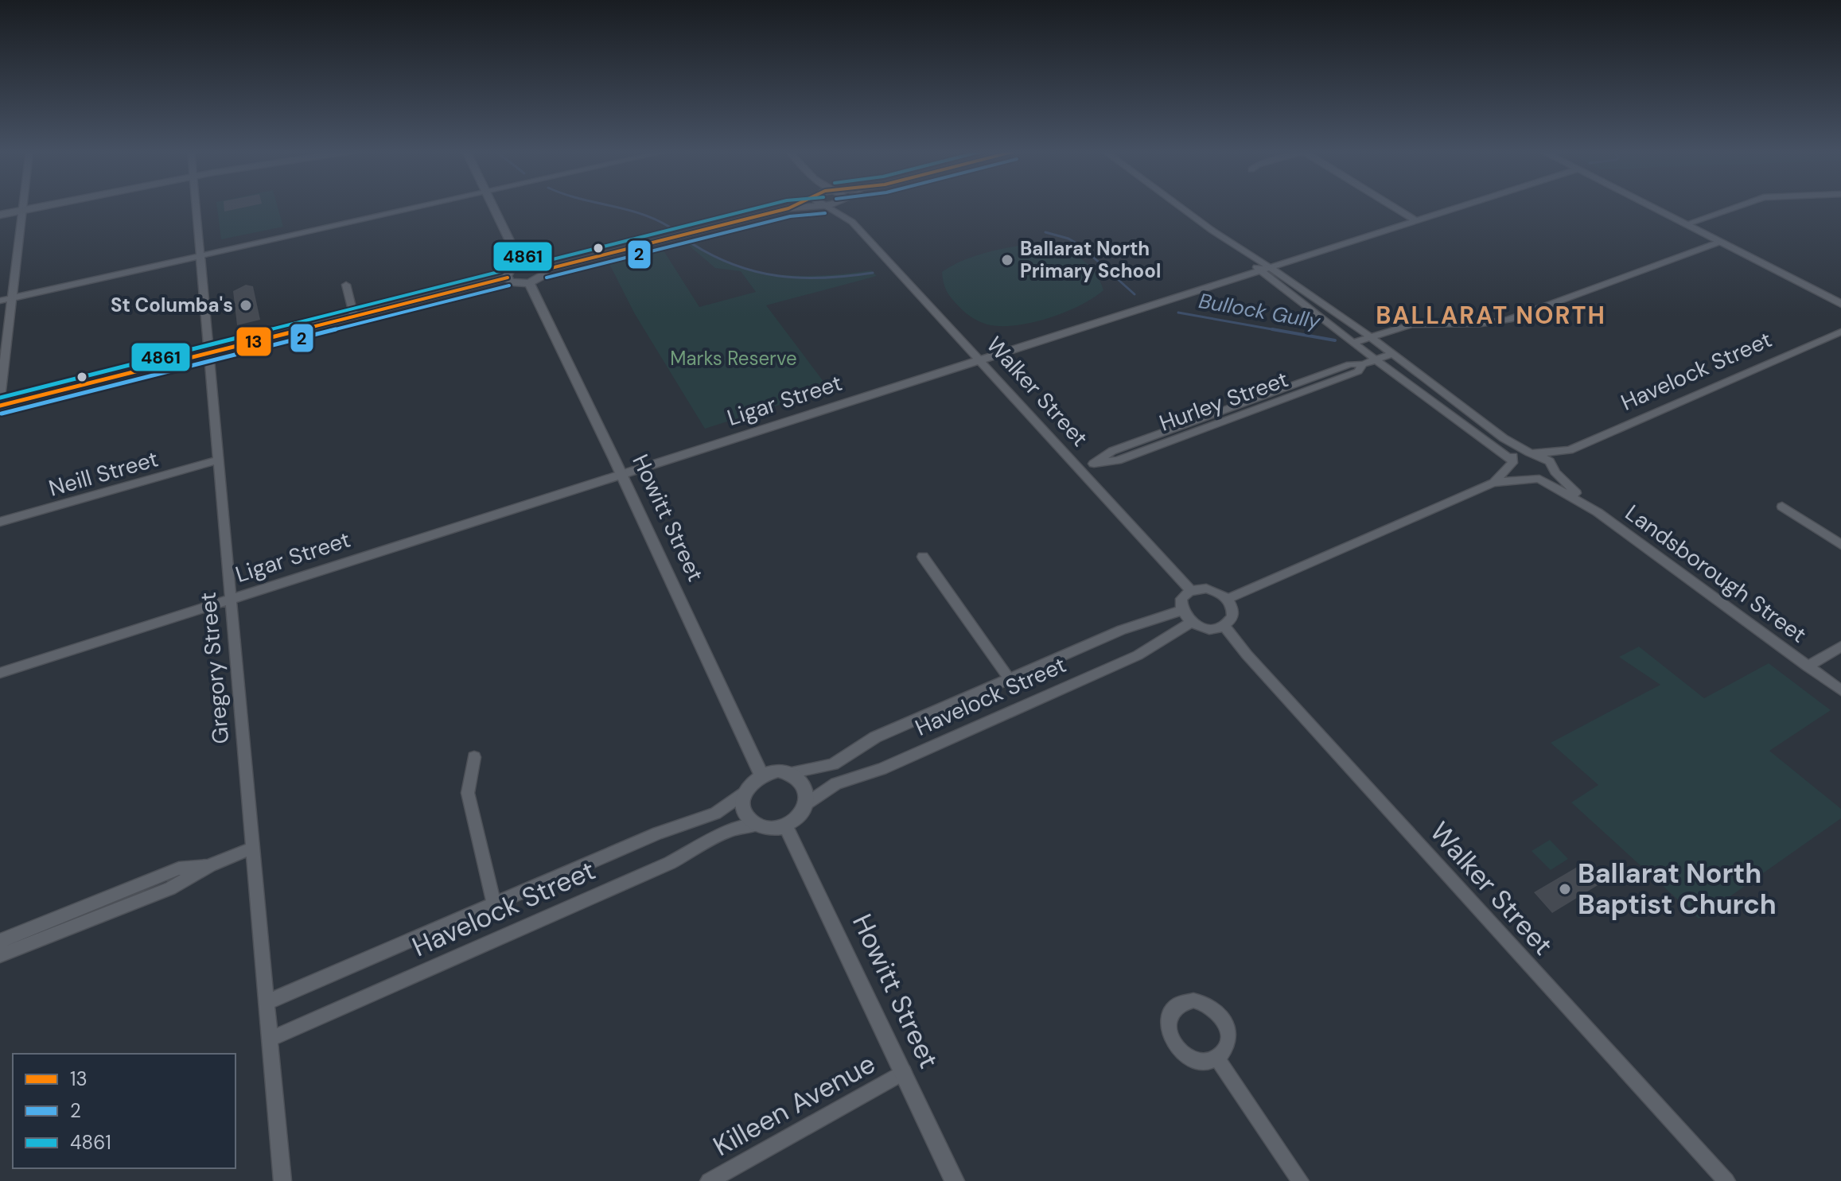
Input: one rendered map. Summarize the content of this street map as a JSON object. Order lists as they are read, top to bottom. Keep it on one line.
{"streets":{"street":["Havelock Street","Walker Street","Ligar Street","Hurley Street","Neill Street","Howitt Street","Landsborough Street","Gregory Street","Killeen Avenue"]},"crossings":[["Havelock Street","Walker Street"],["Havelock Street","Howitt Street"],["Havelock Street","Landsborough Street"],["Havelock Street","Gregory Street"],["Walker Street","Ligar Street"],["Walker Street","Hurley Street"],["Ligar Street","Howitt Street"],["Ligar Street","Gregory Street"],["Neill Street","Gregory Street"],["Howitt Street","Killeen Avenue"]],"districts":["BALLARAT NORTH"],"water":["Bullock Gully"],"parks":["Marks Reserve"],"places":["Ballarat North Primary School","St Columba's","Ballarat North Baptist Church"],"lines":["transit line 13","transit line 4861","transit line 2"],"legend":["13","2","4861"]}
